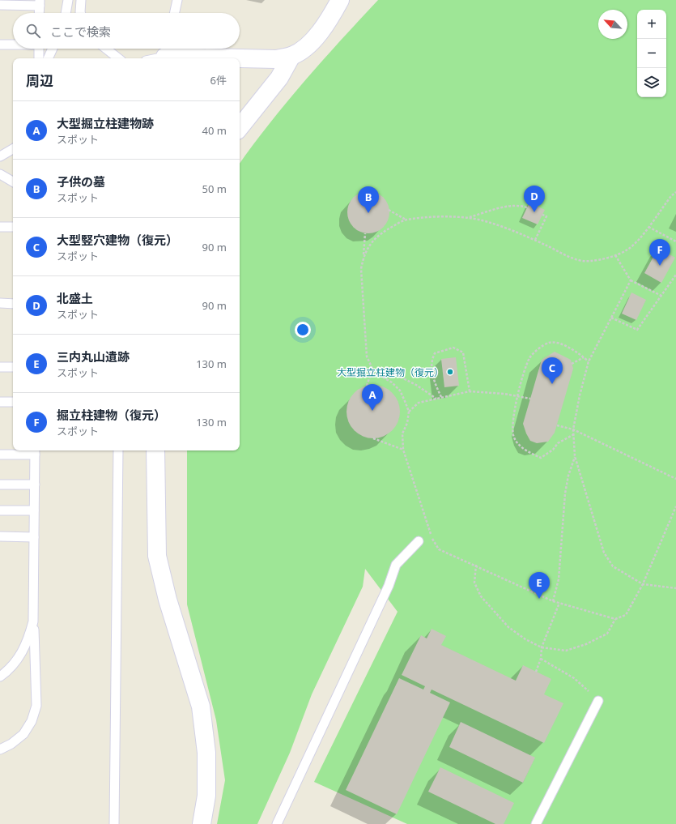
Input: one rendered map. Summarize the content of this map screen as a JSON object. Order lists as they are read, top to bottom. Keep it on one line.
{"places":["大型掘立柱建物（復元）"],"north":"top left","page":{"map_buttons":["+","−"],"search":"ここで検索","heading":["周辺","6件"],"list":[{"mark":"A","name":"大型掘立柱建物跡","note":"スポット","value":"40 m"},{"mark":"B","name":"子供の墓","note":"スポット","value":"50 m"},{"mark":"C","name":"大型竪穴建物（復元）","note":"スポット","value":"90 m"},{"mark":"D","name":"北盛土","note":"スポット","value":"90 m"},{"mark":"E","name":"三内丸山遺跡","note":"スポット","value":"130 m"},{"mark":"F","name":"掘立柱建物（復元）","note":"スポット","value":"130 m"}],"pins":["D","B","F","C","A","E"]}}
